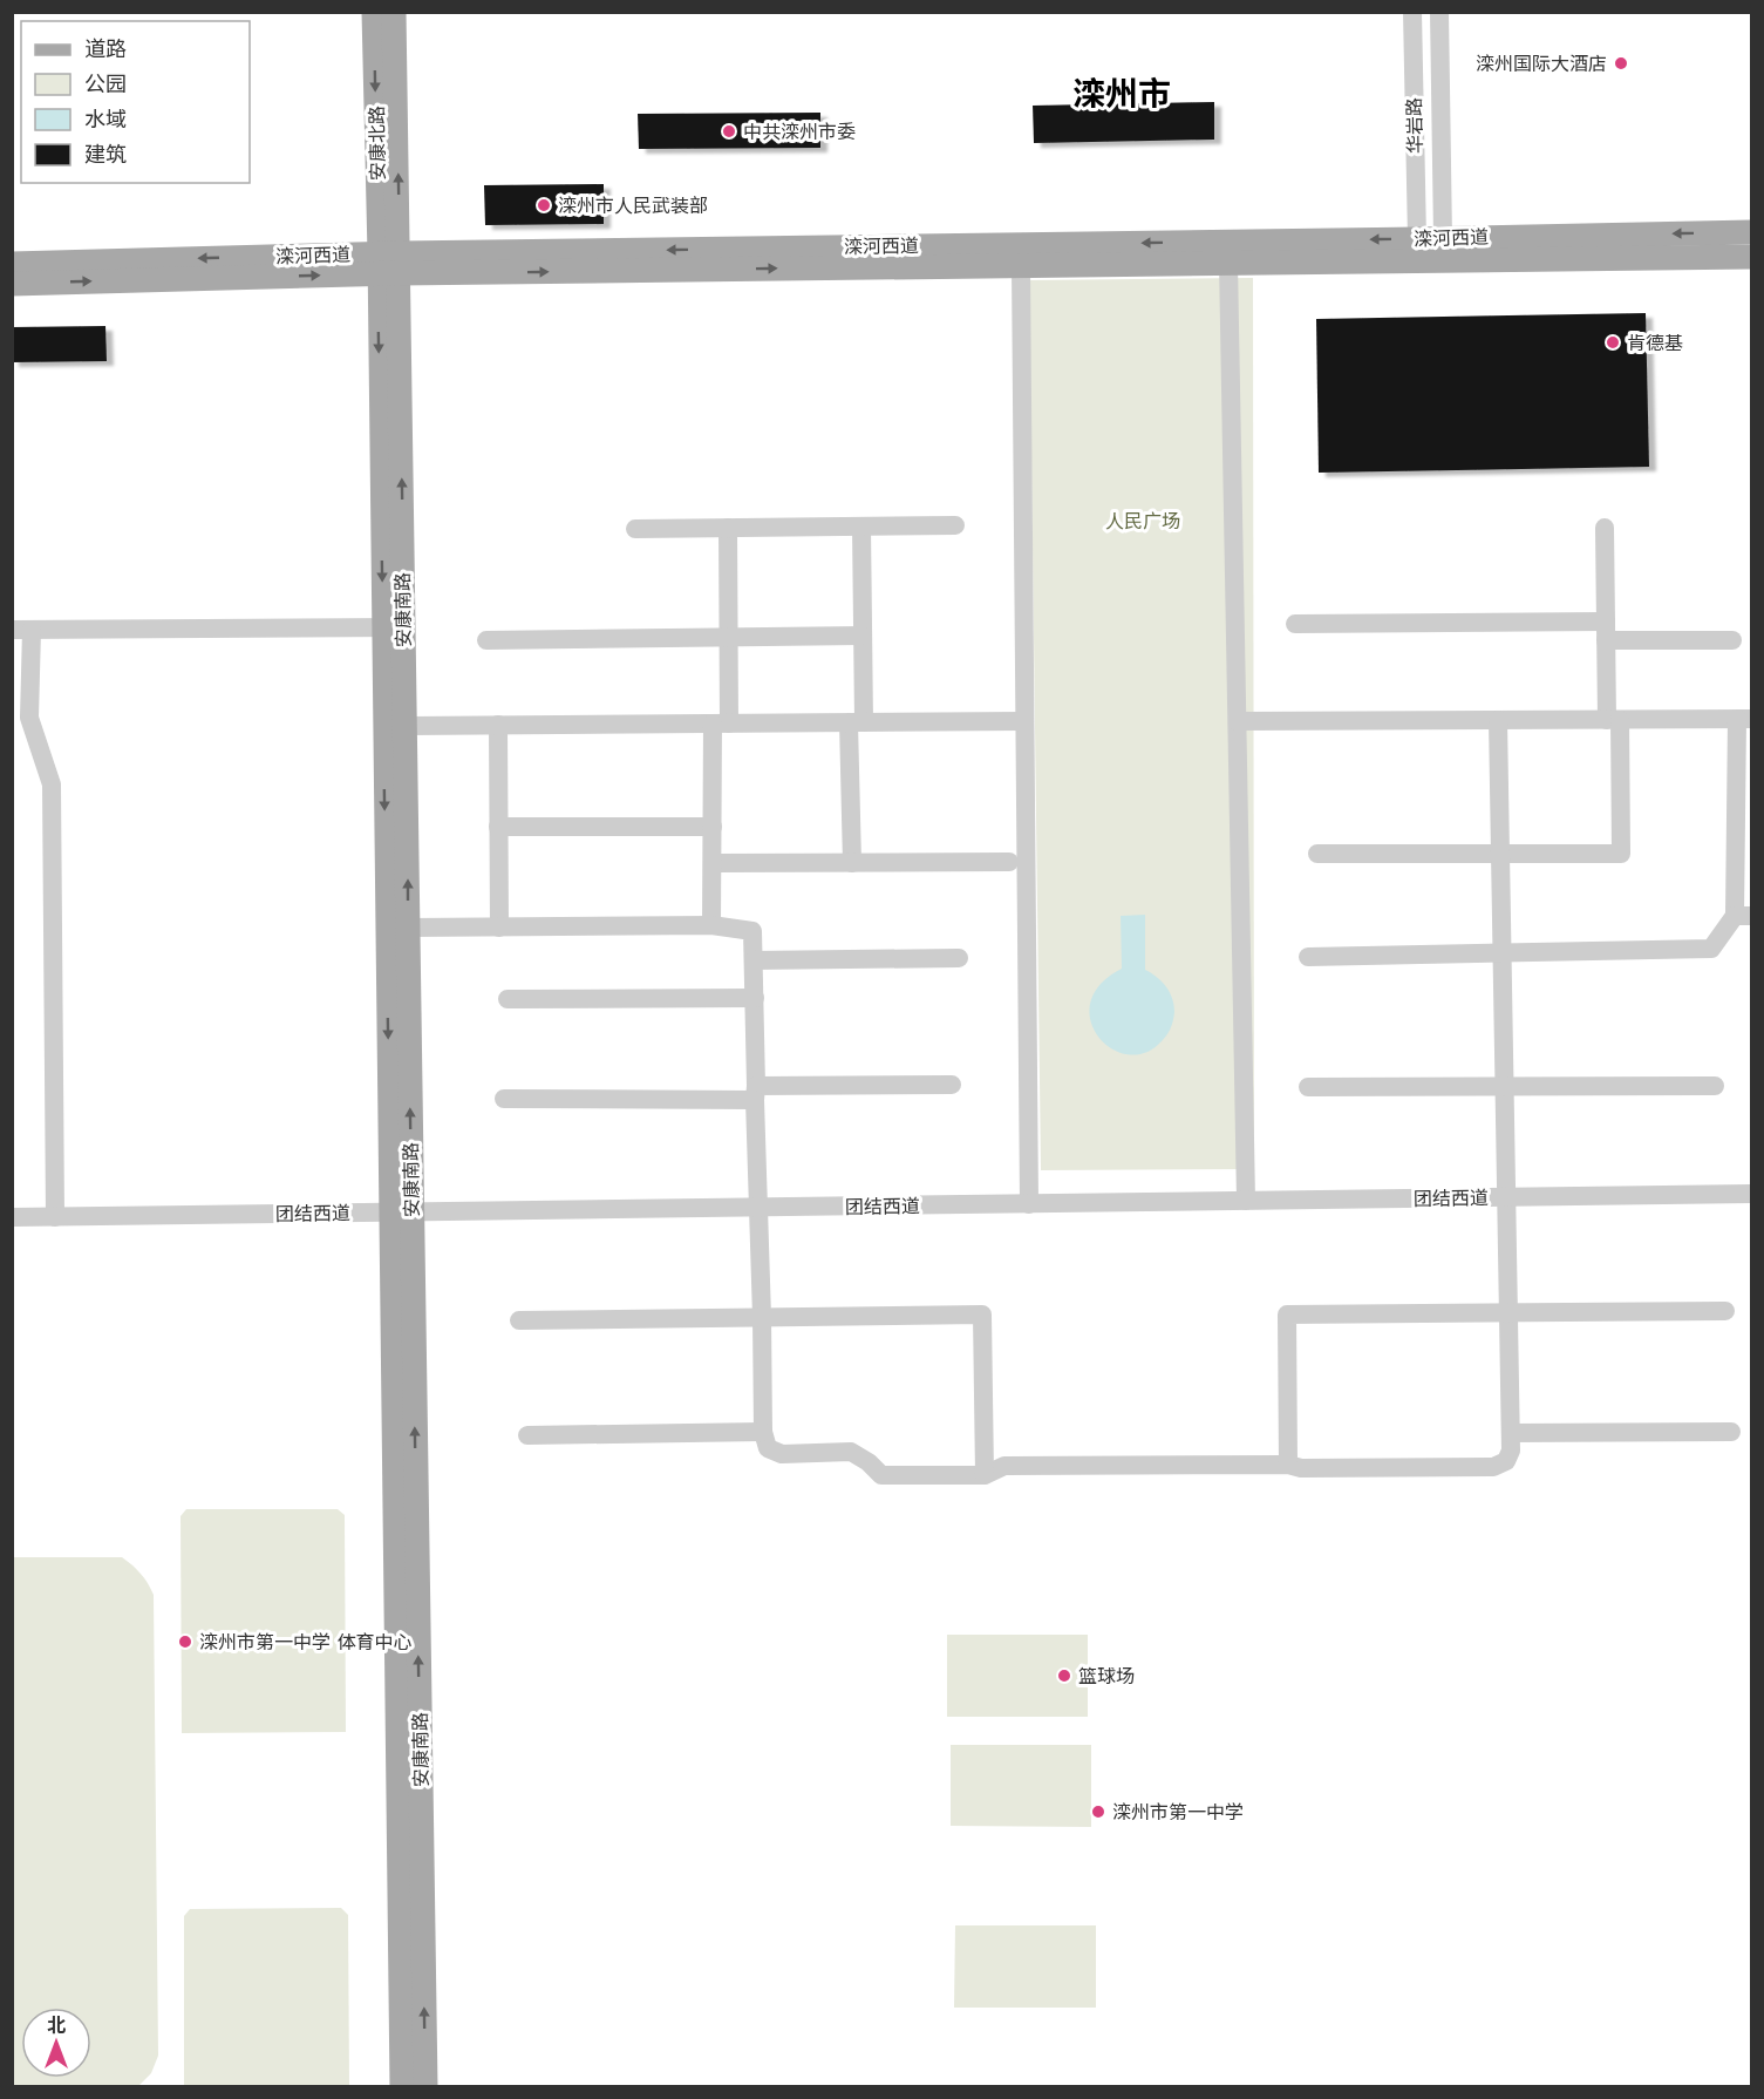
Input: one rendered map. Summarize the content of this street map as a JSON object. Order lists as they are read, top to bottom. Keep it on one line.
{"streets":{"main road":["安康北路","滦河西道","安康南路"],"street":["华岩路","团结西道"]},"crossings":[["华岩路","滦河西道"],["安康北路","滦河西道"],["安康北路","安康南路"],["滦河西道","安康南路"],["安康南路","团结西道"]],"districts":["滦州市"],"parks":["人民广场"],"places":["滦州国际大酒店","中共滦州市委","滦州市人民武装部","肯德基","滦州市第一中学 体育中心","篮球场","滦州市第一中学"],"legend":["道路","公园","水域","建筑"],"north":"top"}
